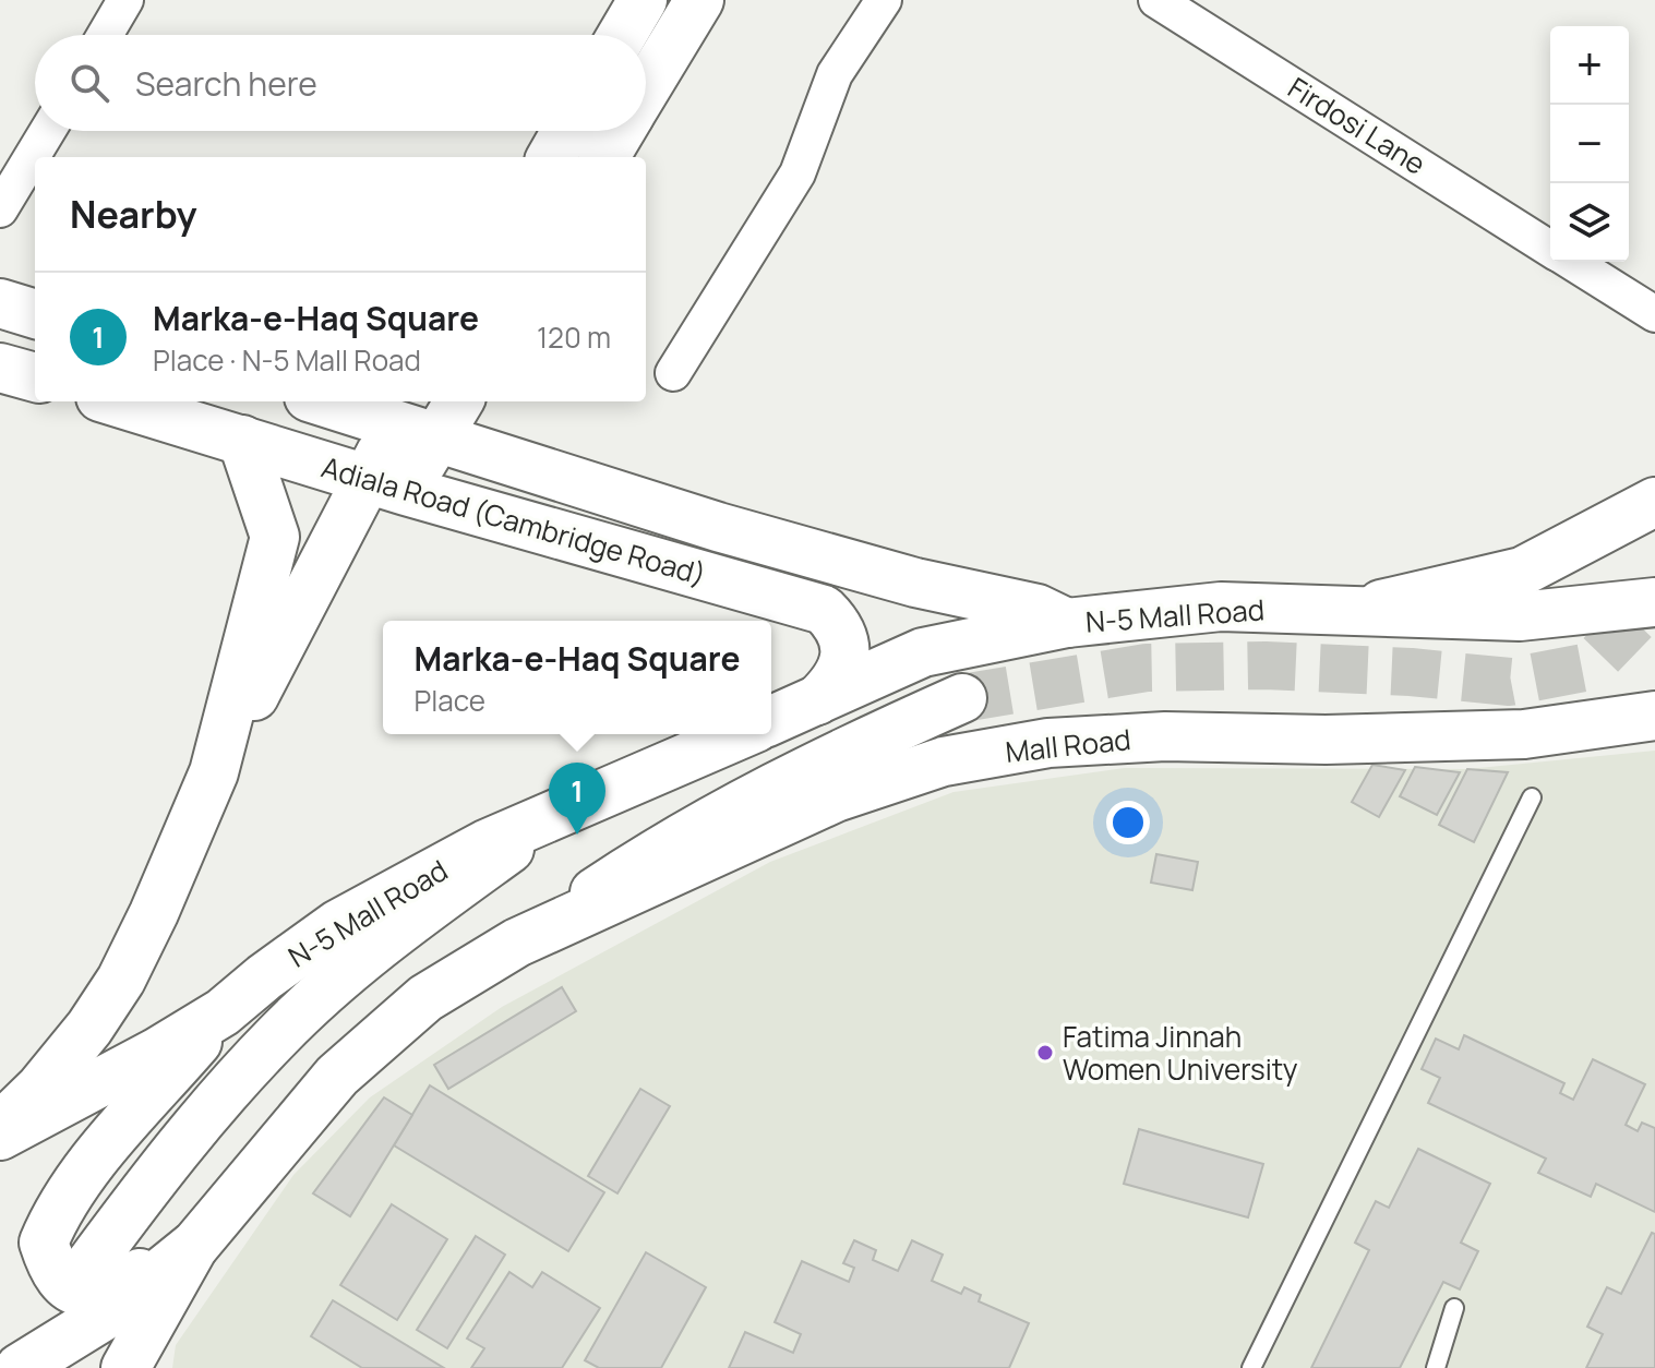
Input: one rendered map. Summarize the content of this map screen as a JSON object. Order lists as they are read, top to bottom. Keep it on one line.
{"streets":{"main road":["Adiala Road (Cambridge Road)","N-5 Mall Road","Mall Road"],"street":["Firdosi Lane"]},"crossings":[["Adiala Road (Cambridge Road)","N-5 Mall Road"]],"places":["Fatima Jinnah Women University"],"page":{"map_buttons":["+","−"],"search":"Search here","heading":"Nearby","list":[{"mark":"1","name":"Marka-e-Haq Square","note":"Place · N-5 Mall Road","value":"120 m"}],"popup":["Marka-e-Haq Square","Place"],"pins":"1"}}
